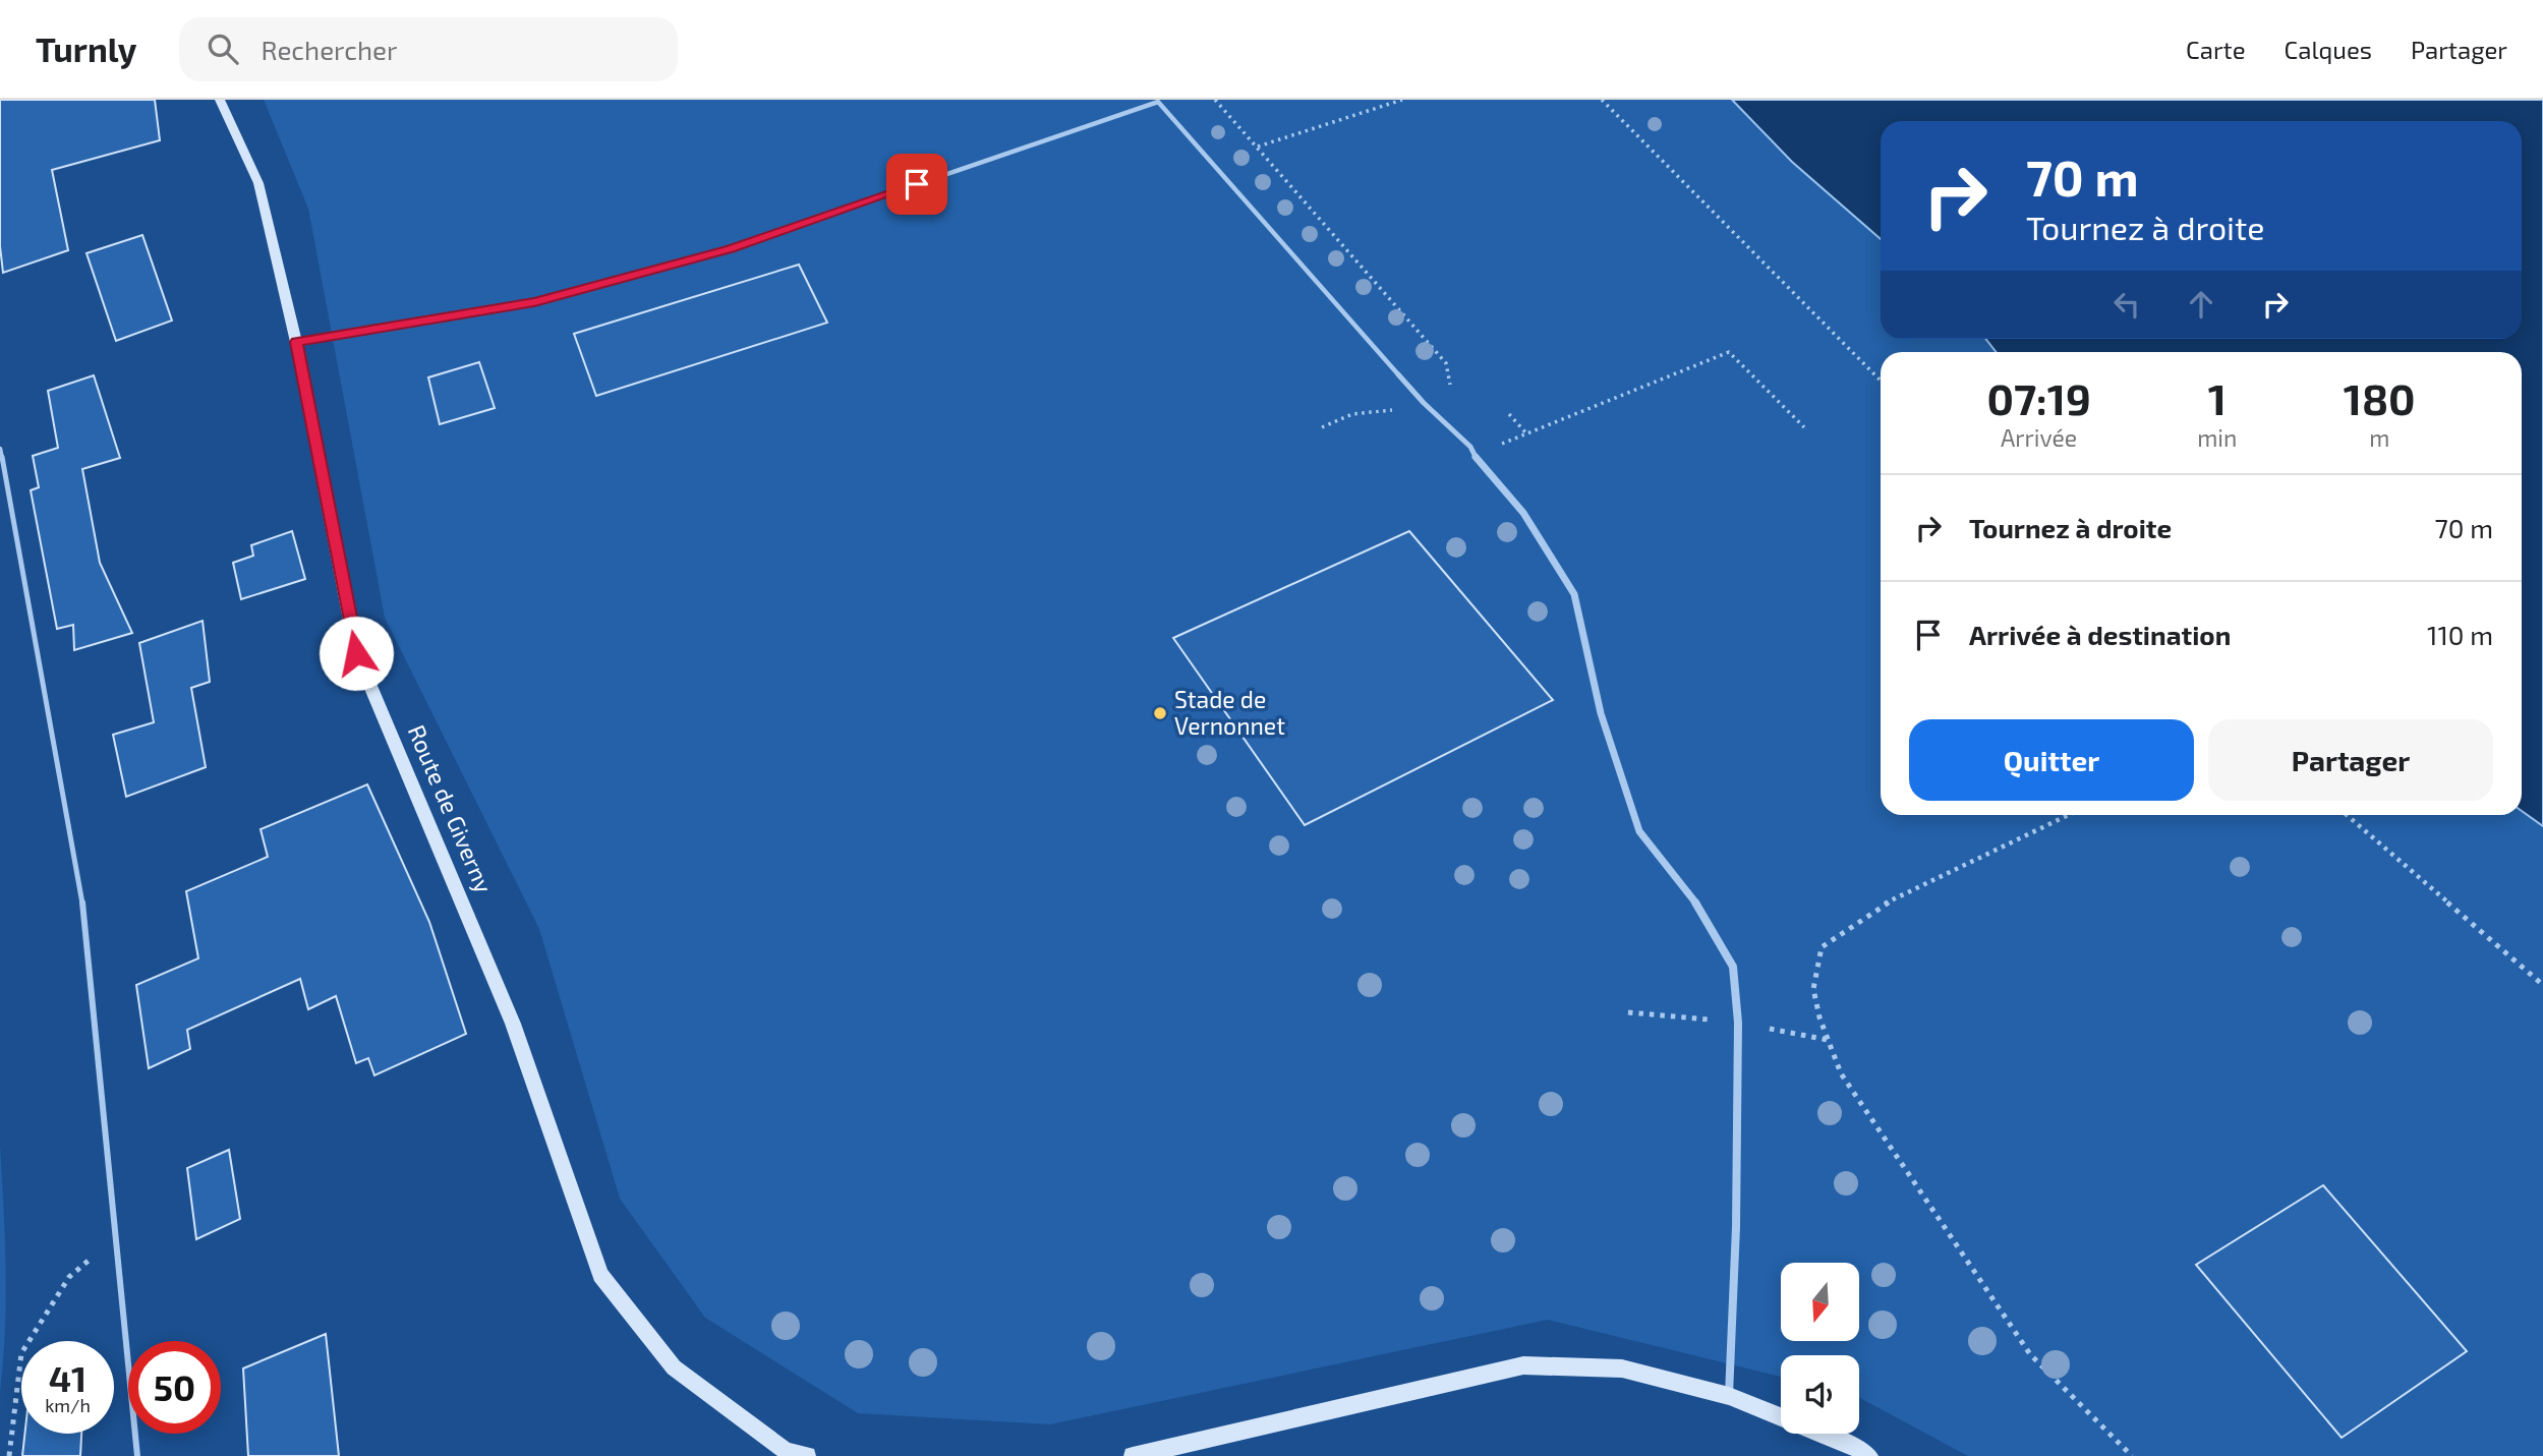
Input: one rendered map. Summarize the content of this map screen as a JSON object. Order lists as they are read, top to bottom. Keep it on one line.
{"streets":{"main road":["Route de Giverny"]},"places":["Stade de Vernonnet"],"north":"bottom","page":{"header":"Turnly","search":"Rechercher","nav":["Carte","Calques","Partager"],"turn":["70 m","Tournez à droite"],"eta":["07:19","Arrivée","1","min","180","m"],"list":[{"name":"Tournez à droite","value":"70 m"},{"name":"Arrivée à destination","value":"110 m"}],"buttons":["Quitter","Partager"],"speed":"41 km/h","limit":"50"}}
